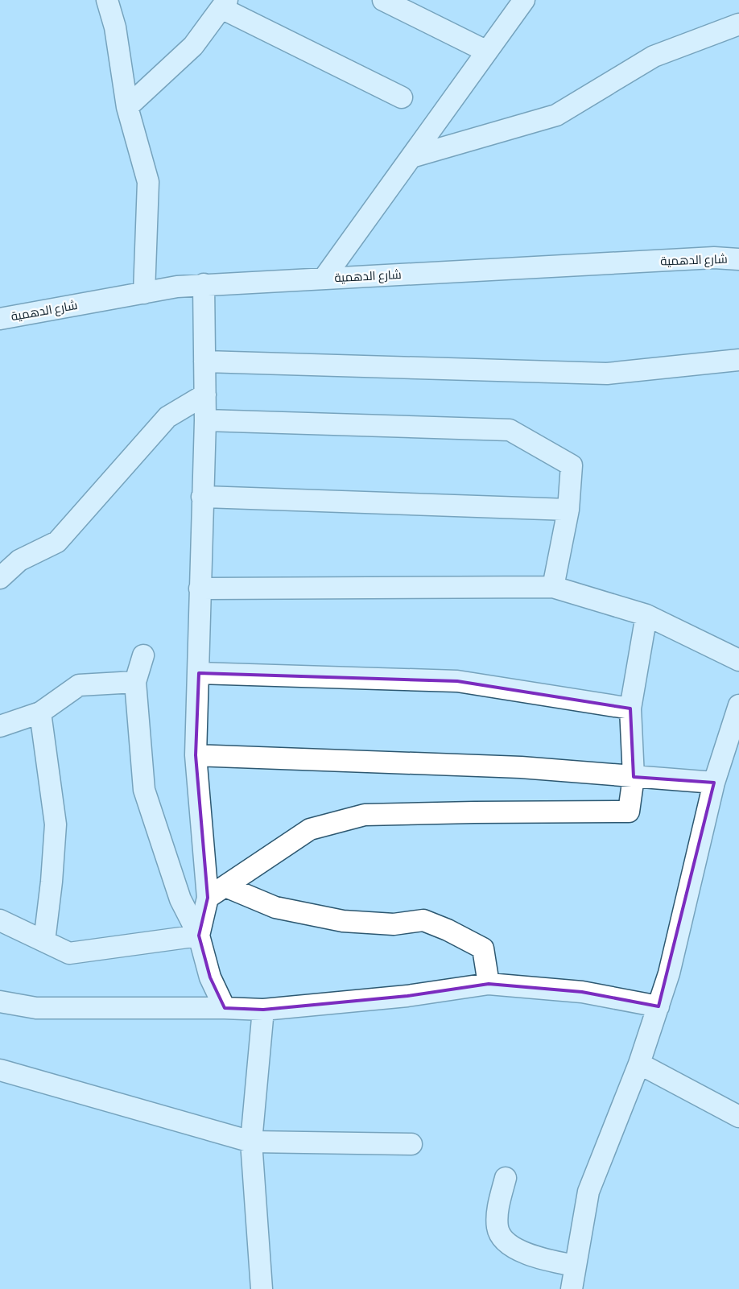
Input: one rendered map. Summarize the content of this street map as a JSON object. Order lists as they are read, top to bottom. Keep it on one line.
{"streets":{"street":["شارع الدهمية"]}}
